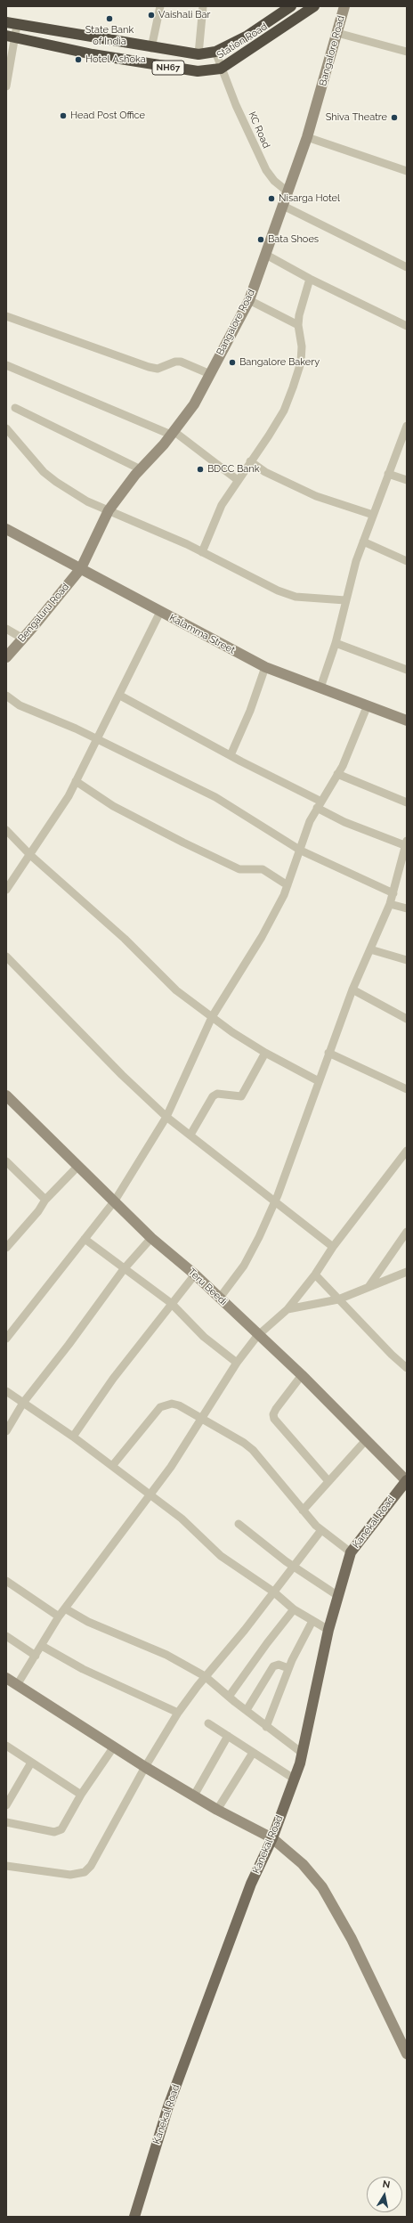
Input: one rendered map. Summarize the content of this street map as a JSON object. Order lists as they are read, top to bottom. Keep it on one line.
{"streets":{"highway":["Station Road","NH67"],"main road":["Kanekal Road"],"street":["Bangalore Road","KC Road","Bengaluru Road","Kalamma Street","Teru Beedi"]},"crossings":[["Station Road","KC Road"],["Bangalore Road","KC Road"],["Bangalore Road","Bengaluru Road"],["Bangalore Road","Kalamma Street"],["NH67","KC Road"],["Bengaluru Road","Kalamma Street"],["Teru Beedi","Kanekal Road"]],"places":["Vaishali Bar","State Bank of India","Hotel Ashoka","Head Post Office","Shiva Theatre","Nisarga Hotel","Bata Shoes","Bangalore Bakery","BDCC Bank"],"north":"top"}
